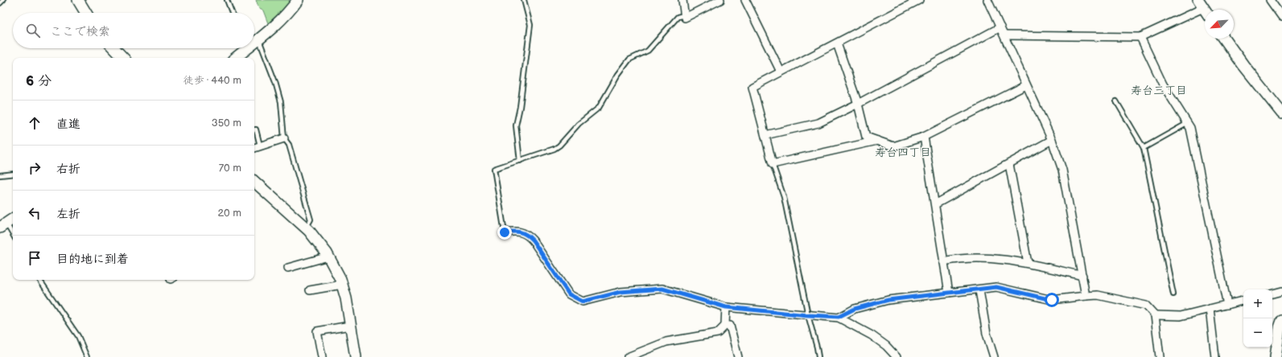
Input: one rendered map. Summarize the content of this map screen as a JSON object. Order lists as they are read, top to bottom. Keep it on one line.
{"districts":["寿台三丁目","寿台四丁目"],"north":"bottom left","page":{"search":"ここで検索","heading":["6 分","徒歩 · 440 m"],"list":[["直進","350 m"],["右折","70 m"],["左折","20 m"],"目的地に到着"],"map_buttons":["+","−"]}}
